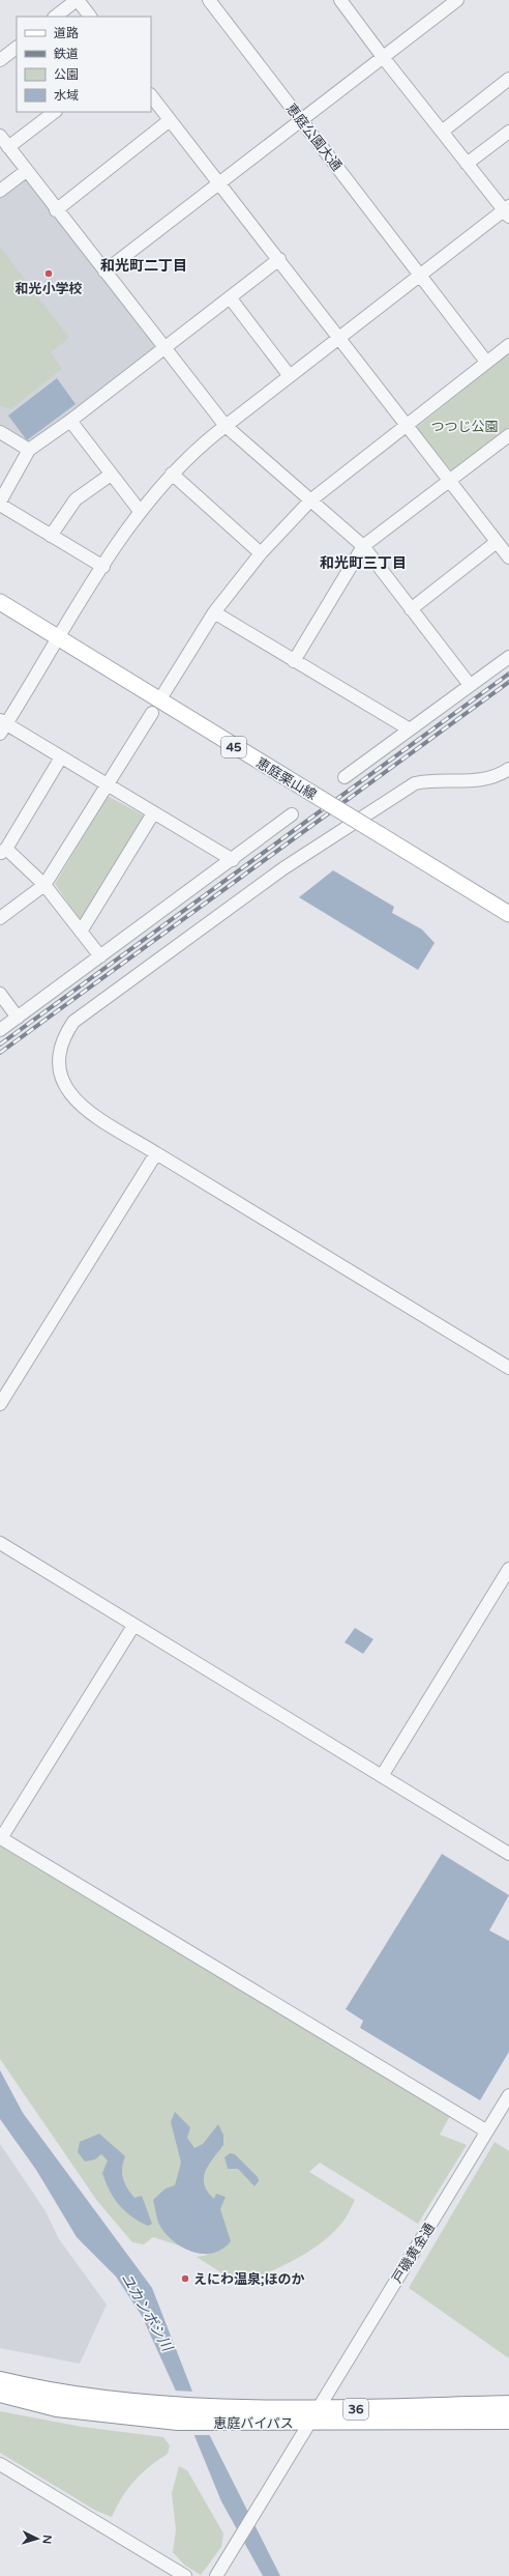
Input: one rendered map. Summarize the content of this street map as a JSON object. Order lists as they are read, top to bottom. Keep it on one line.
{"streets":{"highway":["36","恵庭バイパス"],"main road":["45","恵庭栗山線"],"street":["恵庭公園大通","戸磯黄金通"]},"crossings":[["戸磯黄金通","恵庭バイパス"]],"districts":["和光町二丁目","和光町三丁目"],"water":["ユカンボシ川"],"parks":["つつじ公園"],"places":["和光小学校","えにわ温泉;ほのか"],"legend":["道路","鉄道","公園","水域"],"north":"right"}
